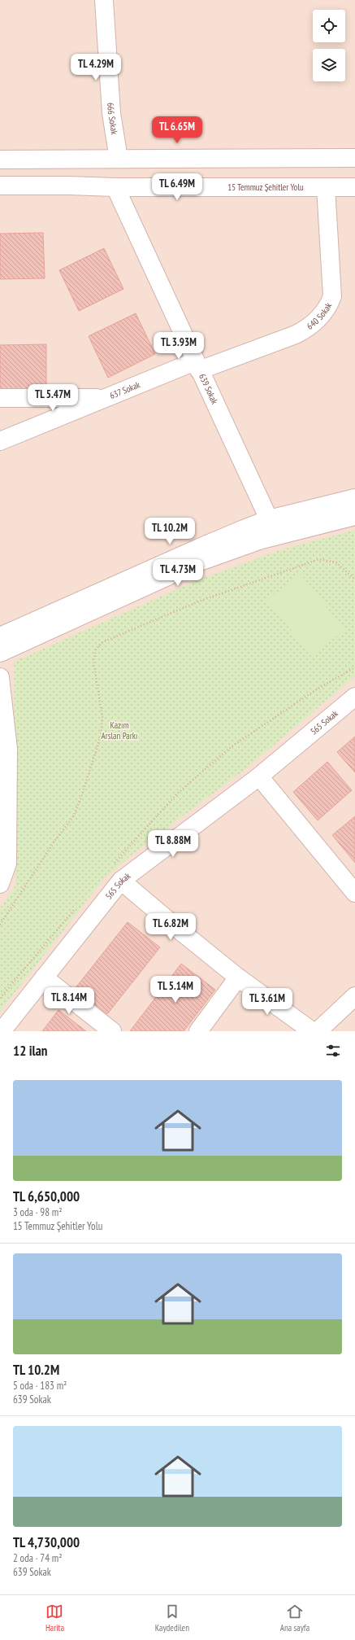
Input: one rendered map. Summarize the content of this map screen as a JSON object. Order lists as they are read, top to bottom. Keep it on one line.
{"streets":{"street":["666 Sokak","15 Temmuz Şehitler Yolu","640 Sokak","639 Sokak","637 Sokak","565 Sokak"]},"crossings":[["15 Temmuz Şehitler Yolu","640 Sokak"],["15 Temmuz Şehitler Yolu","639 Sokak"],["640 Sokak","639 Sokak"],["640 Sokak","637 Sokak"],["639 Sokak","637 Sokak"]],"parks":["Kazım Arslan Parkı"],"page":{"price":["TL 4.29M","TL 6.65M","TL 6.49M","TL 3.93M","TL 5.47M","TL 10.2M","TL 4.73M","TL 8.88M","TL 6.82M","TL 5.14M","TL 8.14M","TL 3.61M"],"heading":"12 ilan","list":[{"name":"TL 6,650,000","note":"3 oda · 98 m² · 15 Temmuz Şehitler Yolu"},{"name":"TL 10.2M","note":"5 oda · 183 m² · 639 Sokak"},{"name":"TL 4,730,000","note":"2 oda · 74 m² · 639 Sokak"}],"tabs":["Harita","Kaydedilen","Ana sayfa"]}}
